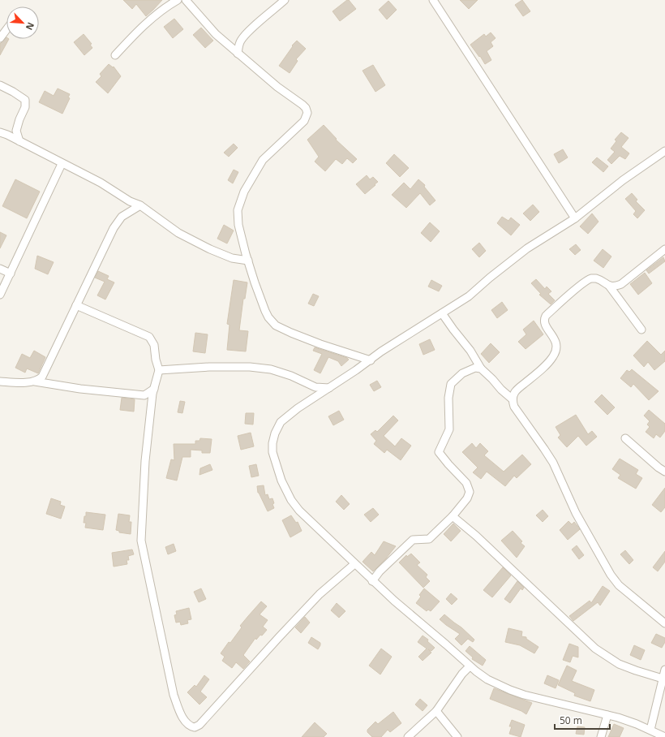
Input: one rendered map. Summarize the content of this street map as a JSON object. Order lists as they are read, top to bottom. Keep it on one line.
{"scale_bar":"50 m","north":"bottom right"}
